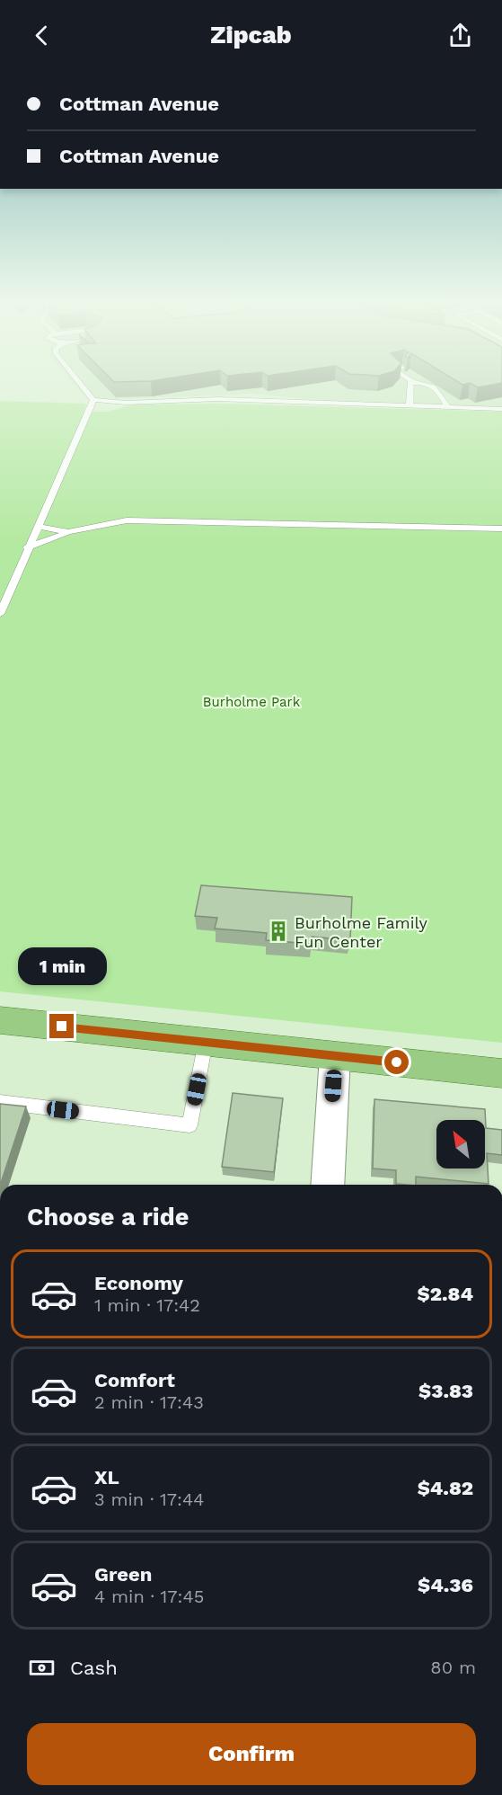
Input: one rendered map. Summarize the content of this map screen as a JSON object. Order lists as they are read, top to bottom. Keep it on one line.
{"parks":["Burholme Park"],"places":{"building":["Burholme Family Fun Center"]},"north":"top left","page":{"header":"Zipcab","banner":["Cottman Avenue","Cottman Avenue"],"bubble":"1 min","heading":"Choose a ride","list":[{"name":"Economy","note":"1 min · 17:42","value":"$2.84"},{"name":"Comfort","note":"2 min · 17:43","value":"$3.83"},{"name":"XL","note":"3 min · 17:44","value":"$4.82"},{"name":"Green","note":"4 min · 17:45","value":"$4.36"}],"pay":["Cash","80 m"],"buttons":"Confirm"}}
